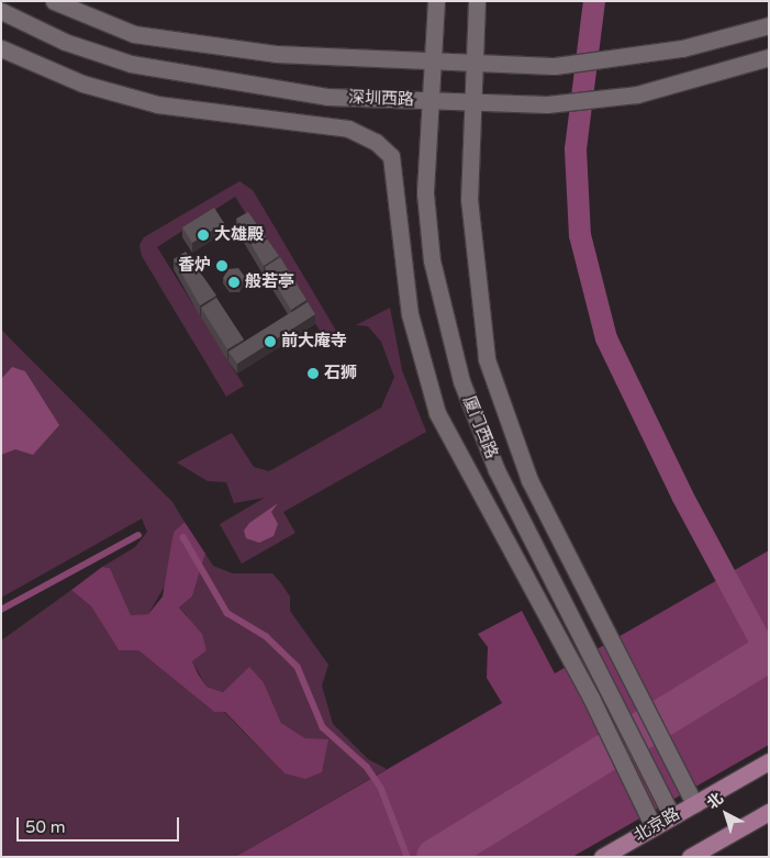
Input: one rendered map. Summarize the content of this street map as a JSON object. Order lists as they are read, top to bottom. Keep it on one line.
{"streets":{"main road":["北京路"],"street":["深圳西路","厦门西路"]},"crossings":[["深圳西路","厦门西路"],["厦门西路","北京路"]],"places":["大雄殿","香炉","般若亭","前大庵寺","石狮"],"scale_bar":"50 m","north":"top left"}
